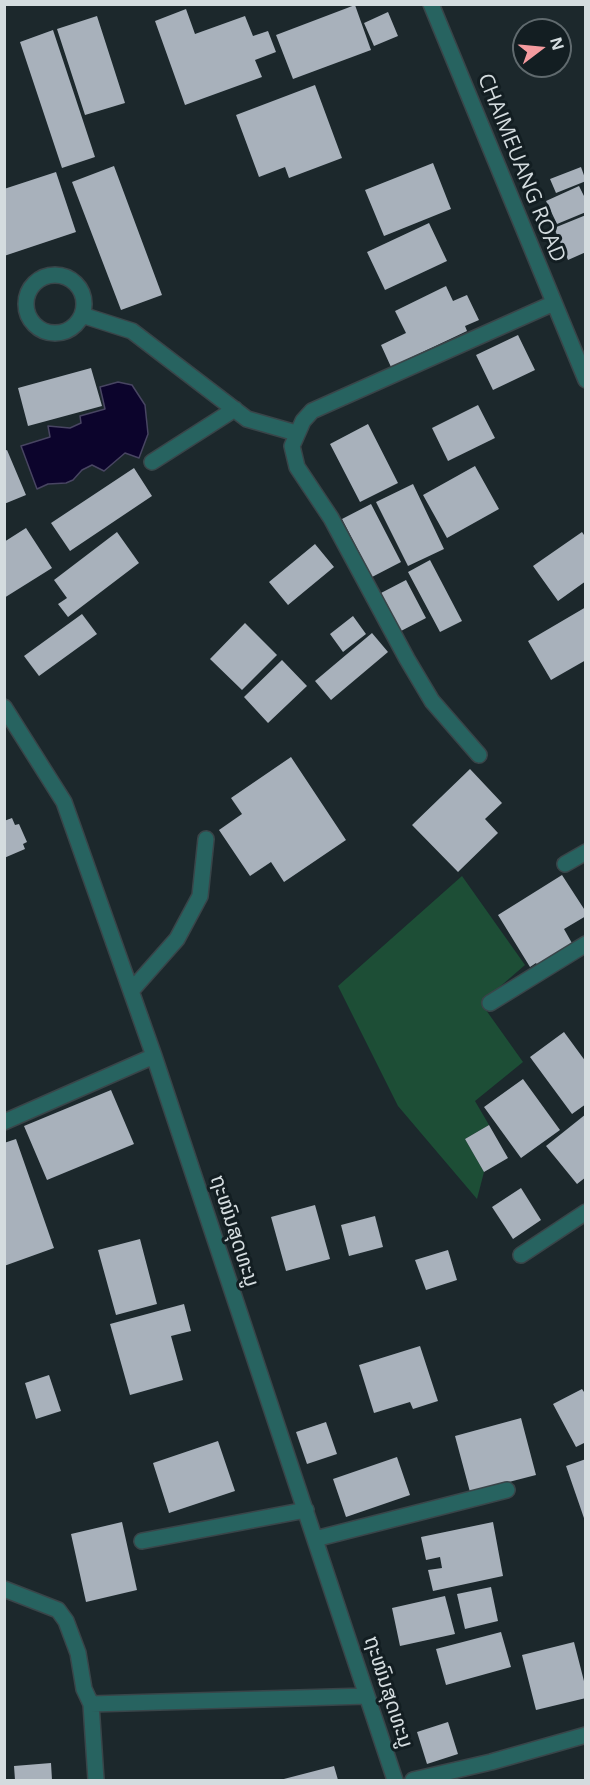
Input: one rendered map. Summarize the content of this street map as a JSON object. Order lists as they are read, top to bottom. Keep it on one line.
{"streets":{"street":["CHAIMEUANG ROAD","ຖະໜົນສຸດທະນູ"]},"north":"right"}
